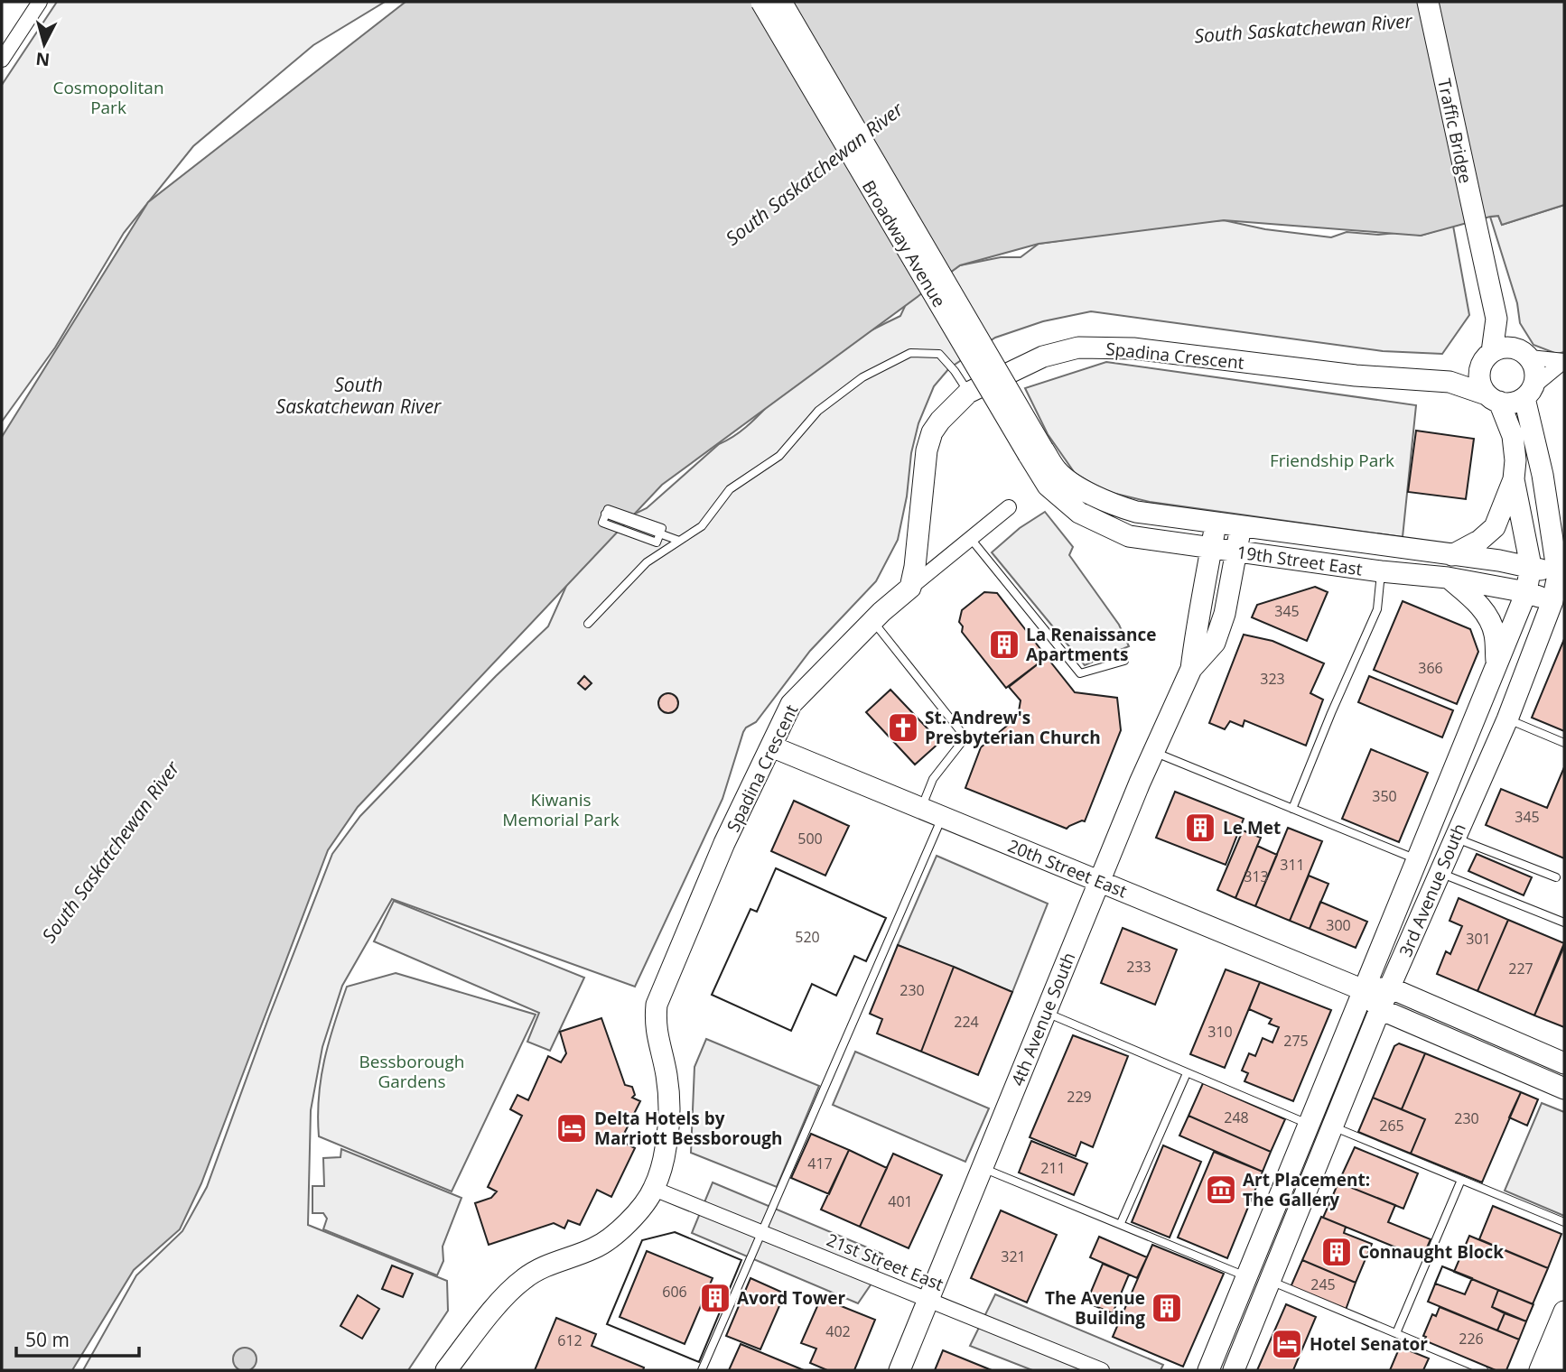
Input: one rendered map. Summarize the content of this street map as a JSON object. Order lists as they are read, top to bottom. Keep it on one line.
{"streets":{"main road":["Traffic Bridge","Broadway Avenue","Spadina Crescent","19th Street East","20th Street East","3rd Avenue South","4th Avenue South"],"street":["21st Street East"]},"crossings":[["Broadway Avenue","19th Street East"],["Spadina Crescent","20th Street East"],["Spadina Crescent","3rd Avenue South"],["Spadina Crescent","21st Street East"],["19th Street East","3rd Avenue South"],["19th Street East","4th Avenue South"],["20th Street East","3rd Avenue South"],["20th Street East","4th Avenue South"],["4th Avenue South","21st Street East"]],"water":["South Saskatchewan River"],"parks":["Cosmopolitan Park","Friendship Park","Kiwanis Memorial Park","Bessborough Gardens"],"places":{"building":["La Renaissance Apartments","Le Met","Connaught Block","Avord Tower","The Avenue Building"],"church":["St. Andrew's Presbyterian Church"],"hotel":["Delta Hotels by Marriott Bessborough","Hotel Senator"],"museum":["Art Placement: The Gallery"]},"house_numbers":["345","366","323","350","345","500","311","313","300","520","301","233","227","230","224","310","275","229","248","230","265","417","211","401","321","245","606","402","226","612"],"scale_bar":"50 m","north":"bottom"}
